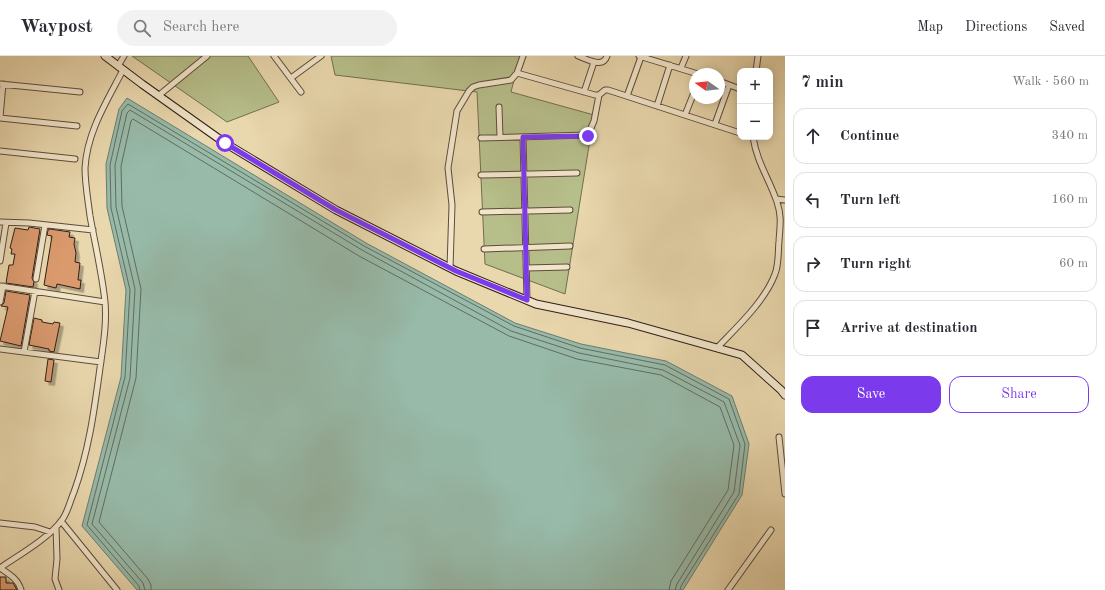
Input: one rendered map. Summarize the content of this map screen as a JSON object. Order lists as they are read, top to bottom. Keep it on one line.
{"north":"left","page":{"header":"Waypost","search":"Search here","nav":["Map","Directions","Saved"],"heading":["7 min","Walk · 560 m"],"map_buttons":["+","−"],"list":[["Continue","340 m"],["Turn left","160 m"],["Turn right","60 m"],"Arrive at destination"],"buttons":["Save","Share"]}}
